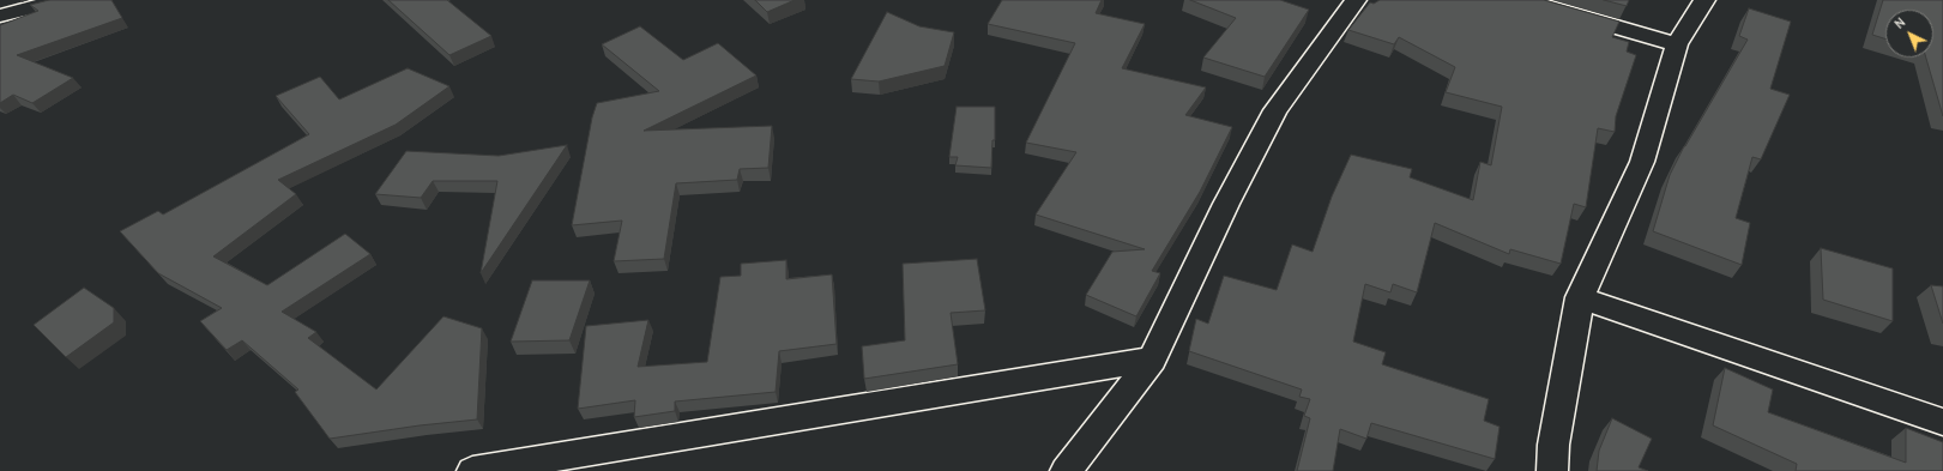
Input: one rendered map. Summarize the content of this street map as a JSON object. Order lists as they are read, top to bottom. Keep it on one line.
{"north":"top left"}
